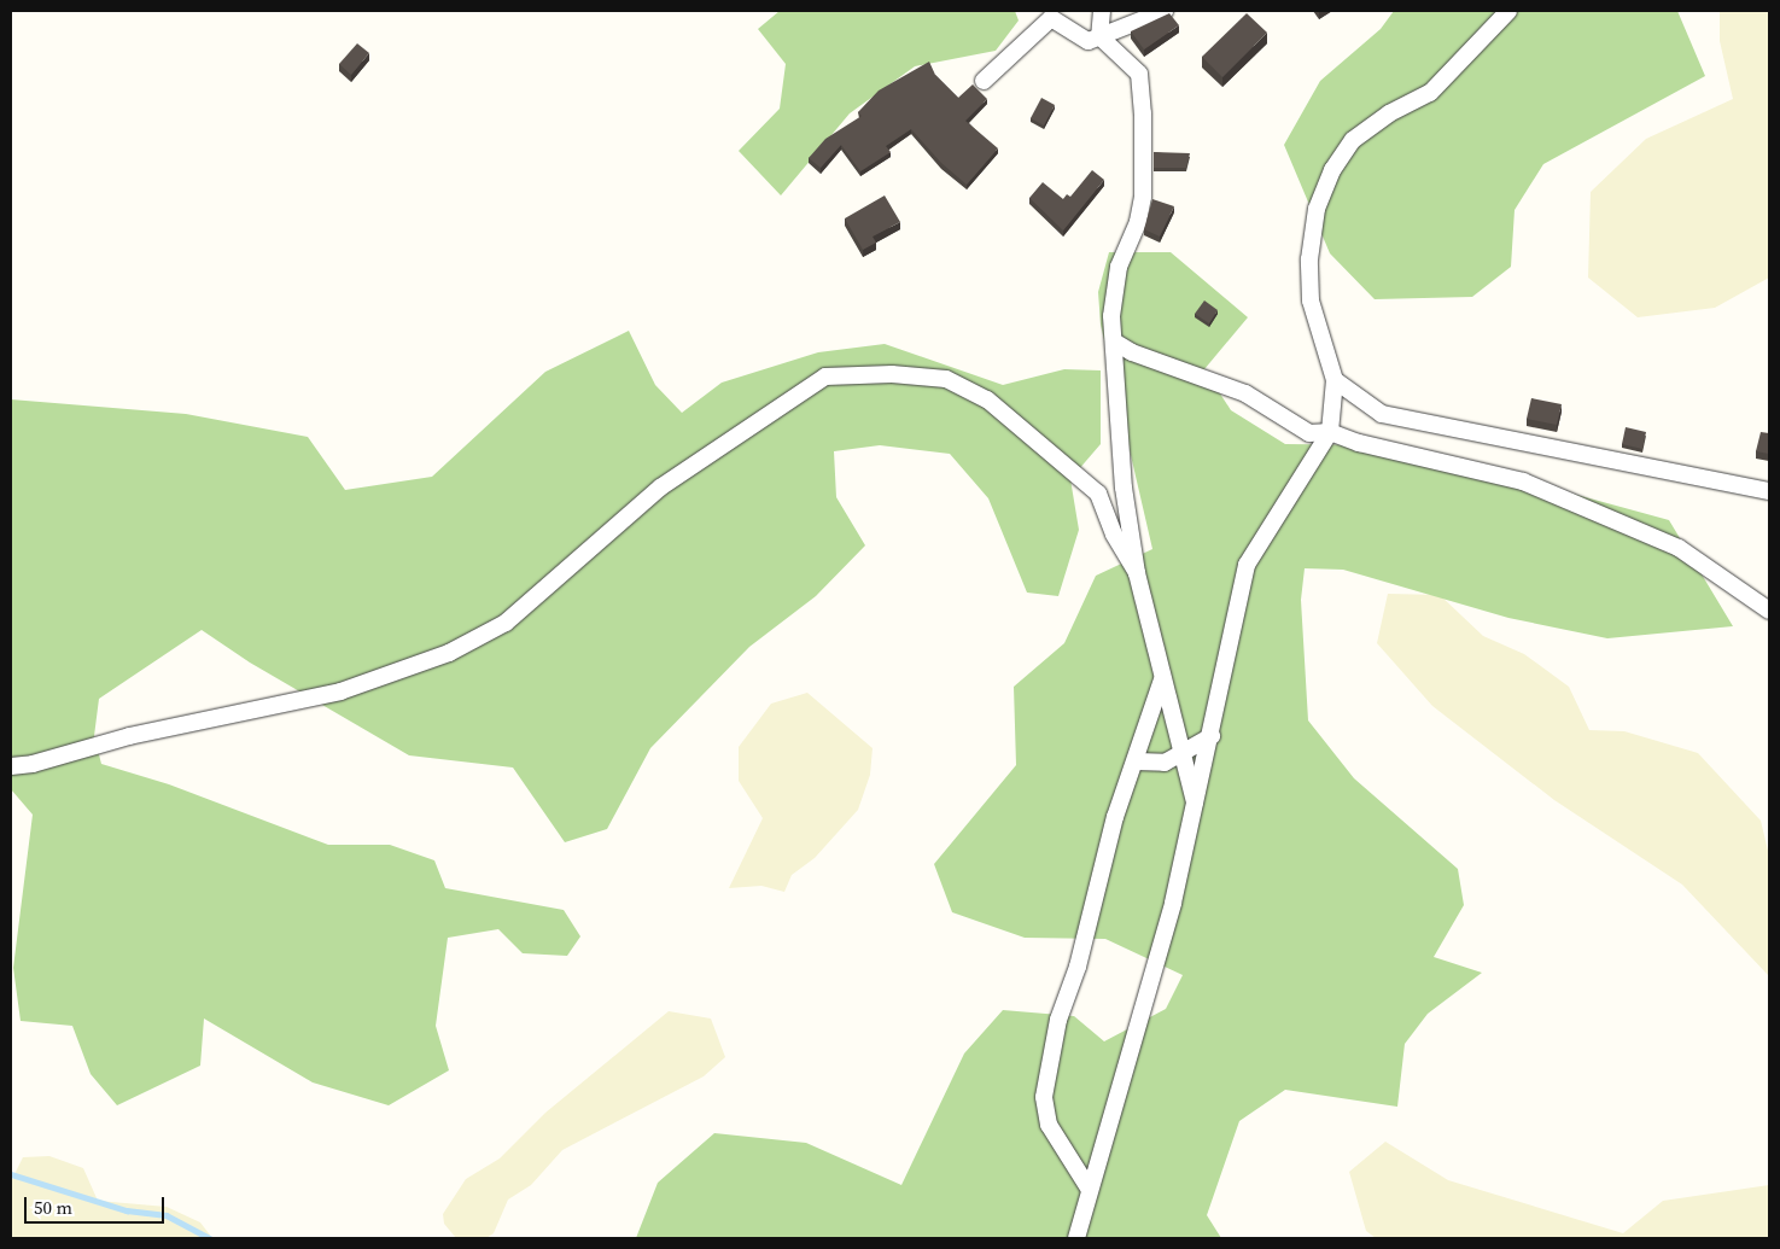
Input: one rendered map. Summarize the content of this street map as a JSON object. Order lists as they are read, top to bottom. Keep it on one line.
{"scale_bar":"50 m"}
